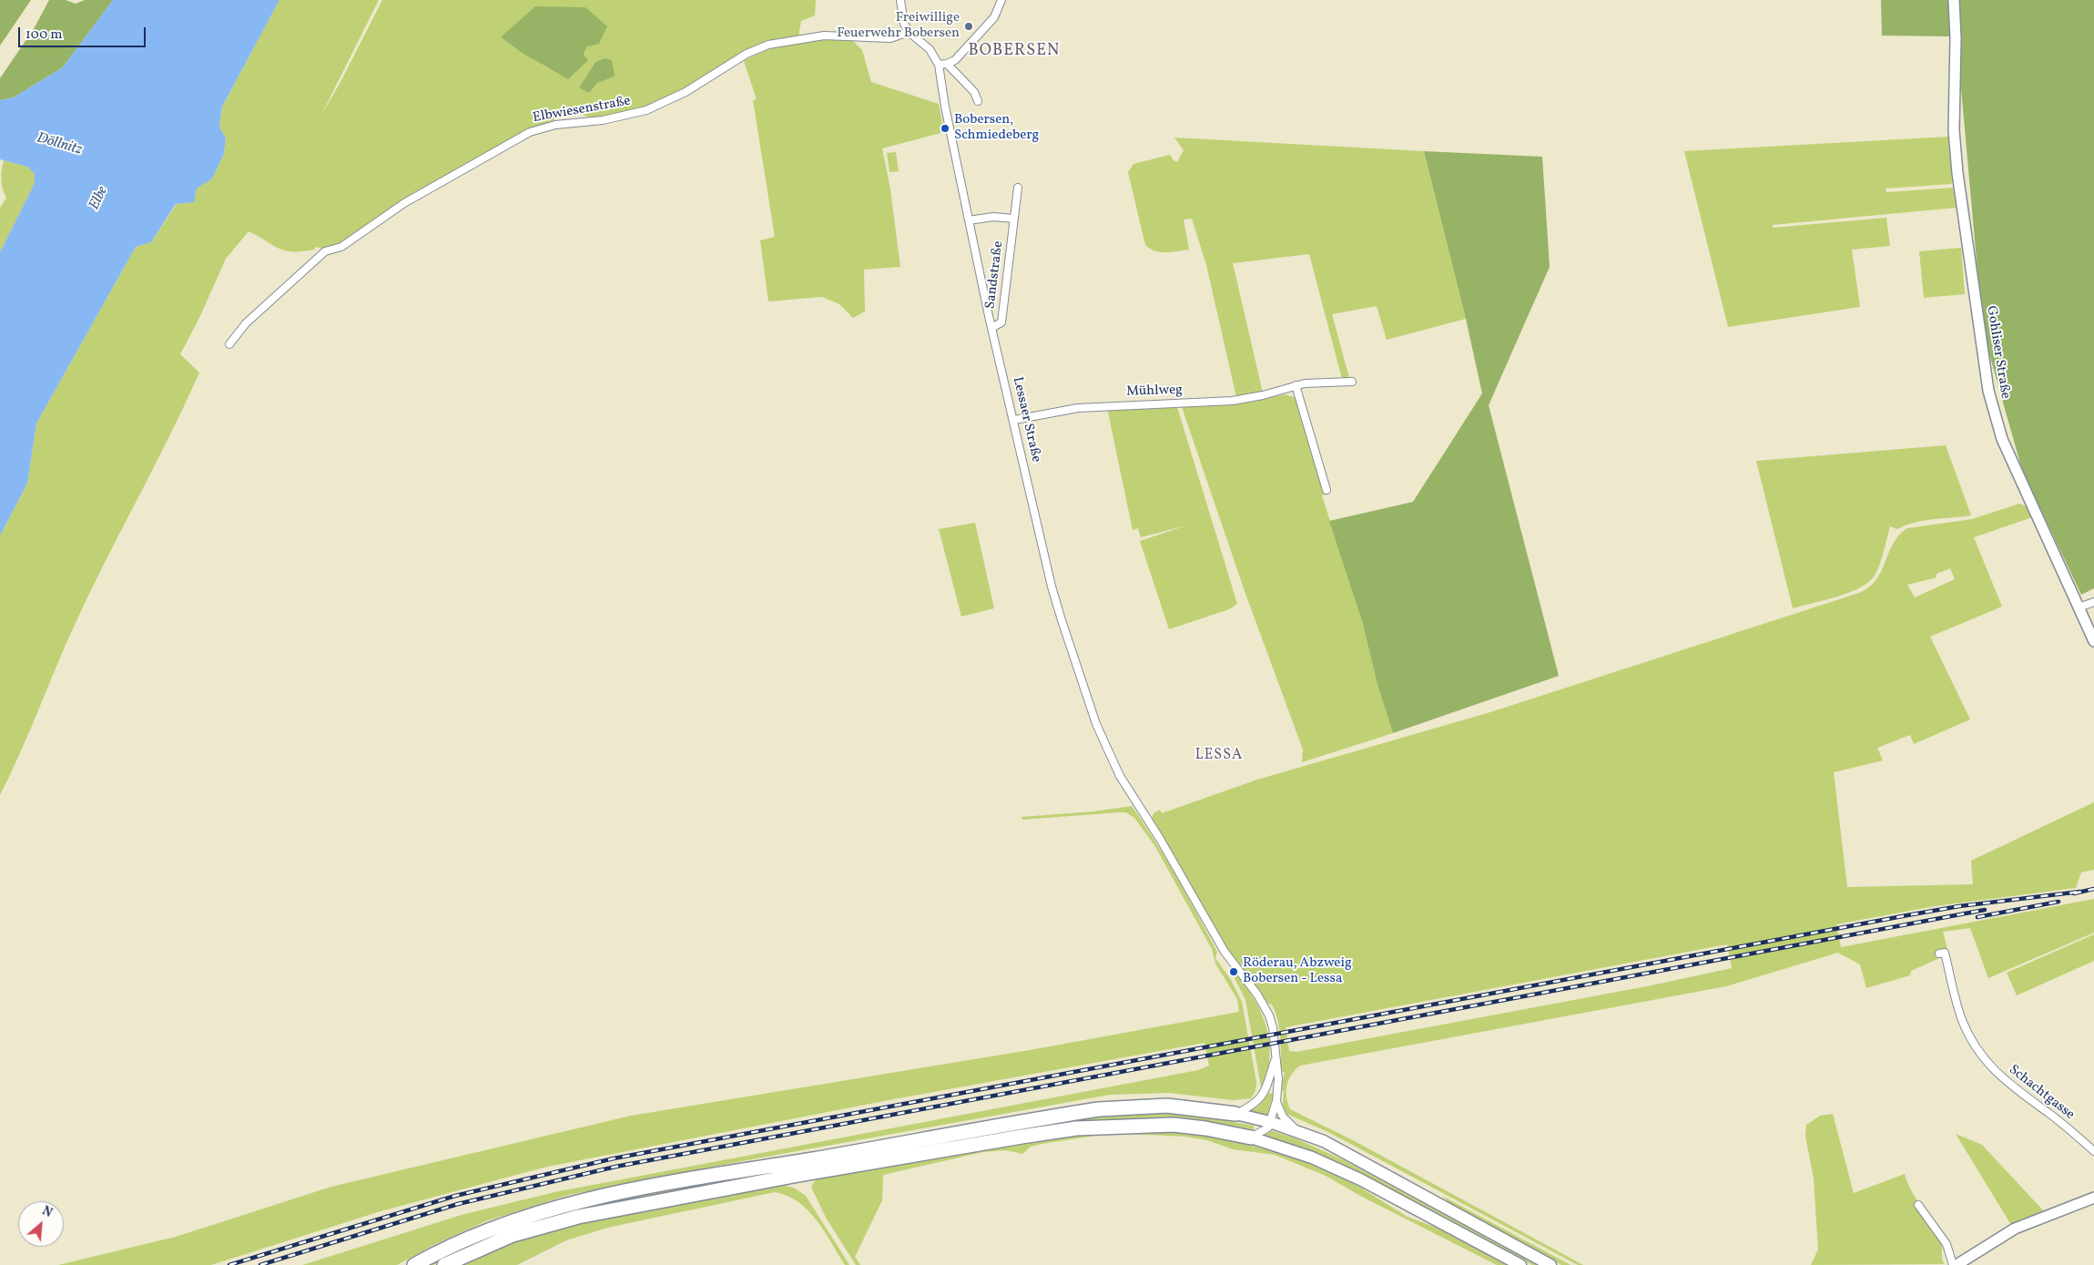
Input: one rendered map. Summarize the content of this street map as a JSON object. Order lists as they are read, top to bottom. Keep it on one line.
{"streets":{"street":["Elbwiesenstraße","Sandstraße","Gohliser Straße","Mühlweg","Lessaer Straße","Schachtgasse"]},"crossings":[["Elbwiesenstraße","Lessaer Straße"],["Sandstraße","Lessaer Straße"],["Mühlweg","Lessaer Straße"]],"districts":["BOBERSEN","LESSA"],"water":["Döllnitz","Elbe"],"places":["Freiwillige Feuerwehr Bobersen","Bobersen, Schmiedeberg","Röderau, Abzweig Bobersen - Lessa"],"scale_bar":"100 m","north":"top right"}
